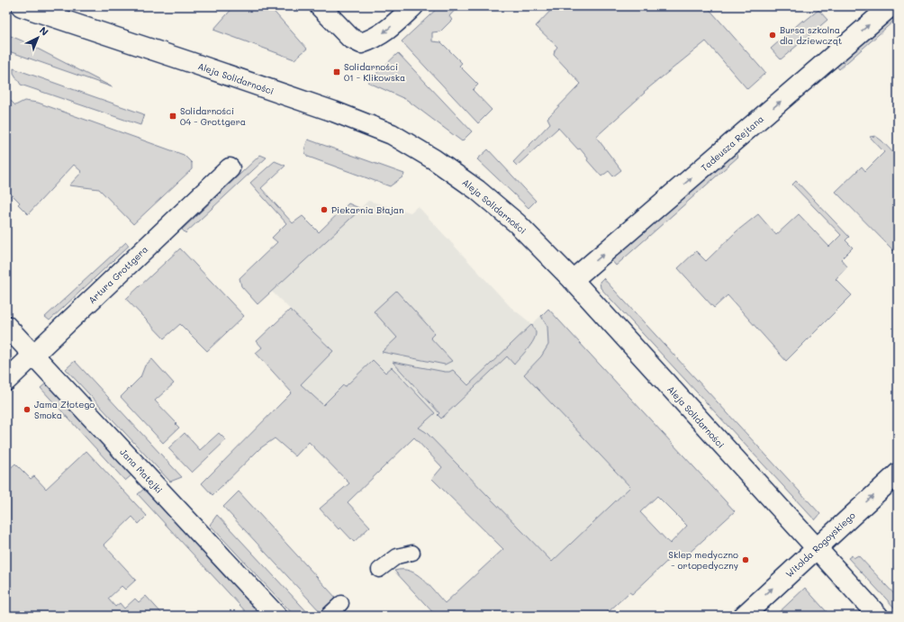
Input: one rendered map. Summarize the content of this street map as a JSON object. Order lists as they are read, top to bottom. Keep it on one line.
{"streets":{"street":["Aleja Solidarności","Tadeusza Rejtana","Artura Grottgera","Jana Matejki","Witolda Rogoyskiego"]},"crossings":[["Aleja Solidarności","Tadeusza Rejtana"],["Aleja Solidarności","Witolda Rogoyskiego"],["Artura Grottgera","Jana Matejki"]],"one_way":["Tadeusza Rejtana","Witolda Rogoyskiego"],"places":{"other":["Bursa szkolna dla dziewcząt","Piekarnia Błajan","Jama Złotego Smoka","Sklep medyczno - ortopedyczny"],"transit":["Solidarności 01 - Klikowska","Solidarności 04 - Grottgera"]},"north":"top right"}
